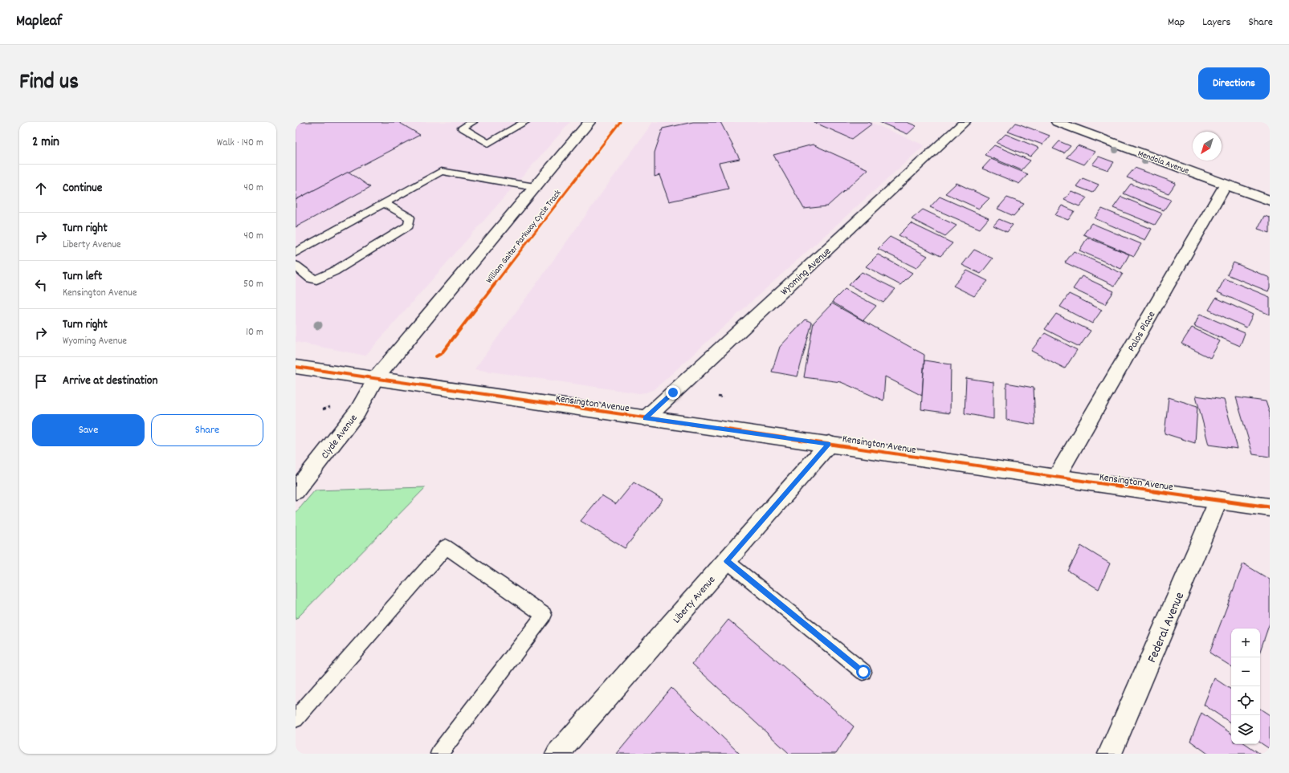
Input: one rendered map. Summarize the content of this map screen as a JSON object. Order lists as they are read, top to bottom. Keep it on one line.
{"streets":{"street":["Mendola Avenue","Wyoming Avenue","Palos Place","Kensington Avenue","Clyde Avenue","Liberty Avenue","Federal Avenue"],"cycle path":["William Gaiter Parkway Cycle Track"]},"crossings":[["Mendola Avenue","Palos Place"],["Wyoming Avenue","Kensington Avenue"],["Palos Place","Kensington Avenue"],["Kensington Avenue","Clyde Avenue"],["Kensington Avenue","Liberty Avenue"],["Kensington Avenue","Federal Avenue"]],"north":"bottom left","page":{"header":"Mapleaf","nav":["Map","Layers","Share"],"title":"Find us","buttons":["Directions",["Save","Share"]],"heading":["2 min","Walk · 140 m"],"list":[["Continue","40 m"],["Turn right","Liberty Avenue","40 m"],["Turn left","Kensington Avenue","50 m"],["Turn right","Wyoming Avenue","10 m"],"Arrive at destination"],"map_buttons":["+","−"]}}
